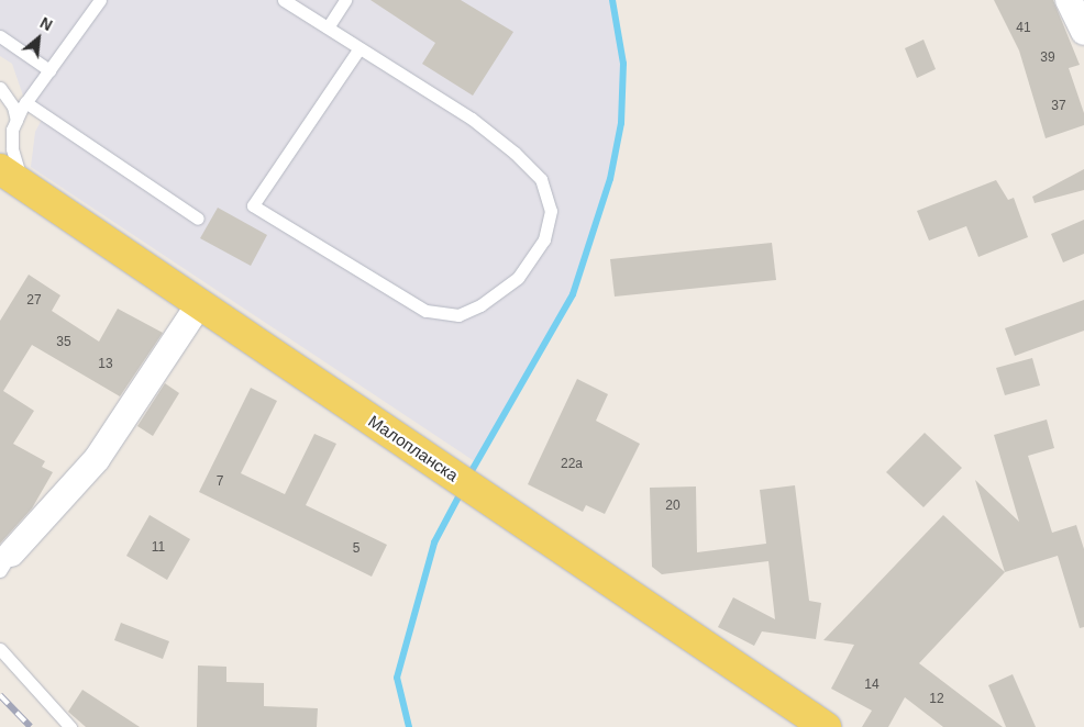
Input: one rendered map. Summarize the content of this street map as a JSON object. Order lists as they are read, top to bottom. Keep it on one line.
{"streets":{"main road":["Малопланска"]},"house_numbers":["41","39","37","27","35","13","22a","7","20","11","5","14","12"],"north":"top right"}
